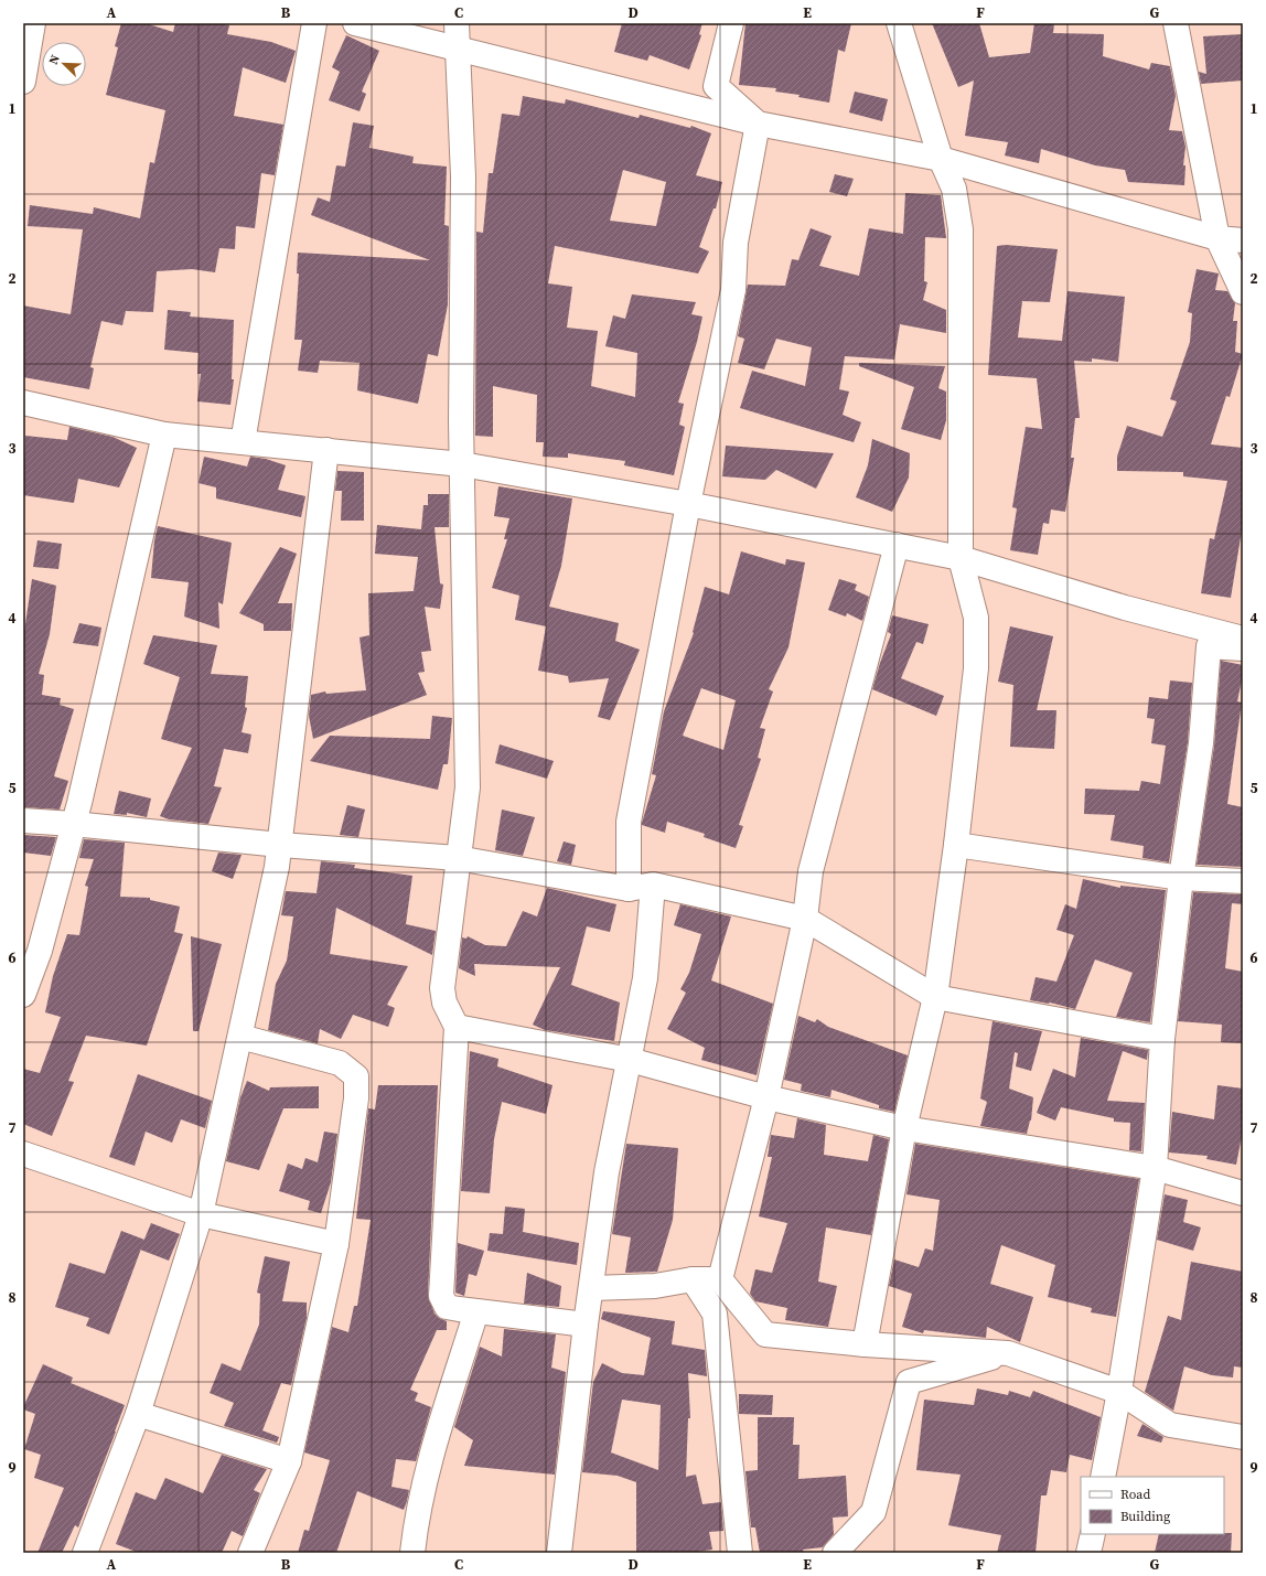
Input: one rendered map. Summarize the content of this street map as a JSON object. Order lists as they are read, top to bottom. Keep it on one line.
{"legend":["Road","Building"],"north":"top left","grid":{"columns":["A","B","C","D","E","F","G"],"rows":["1","2","3","4","5","6","7","8","9"]}}
